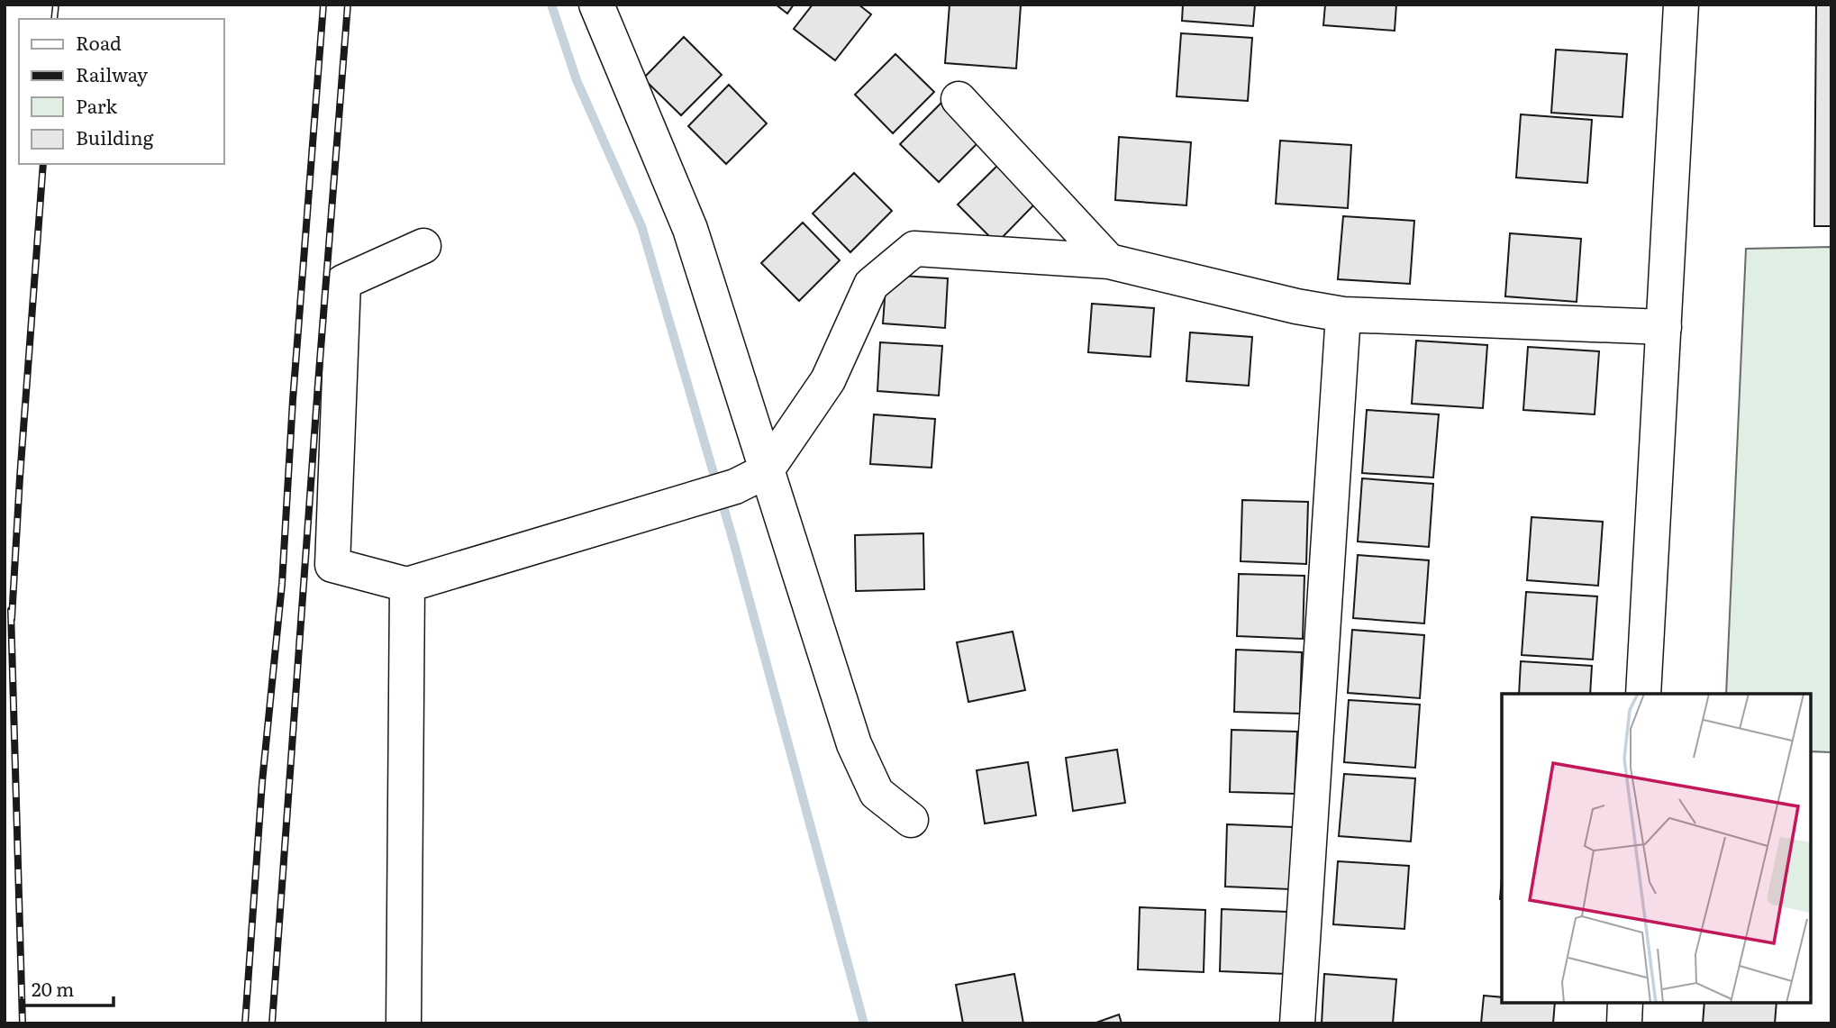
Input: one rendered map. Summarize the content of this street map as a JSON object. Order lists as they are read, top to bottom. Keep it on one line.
{"legend":["Road","Railway","Park","Building"],"scale_bar":"20 m"}
